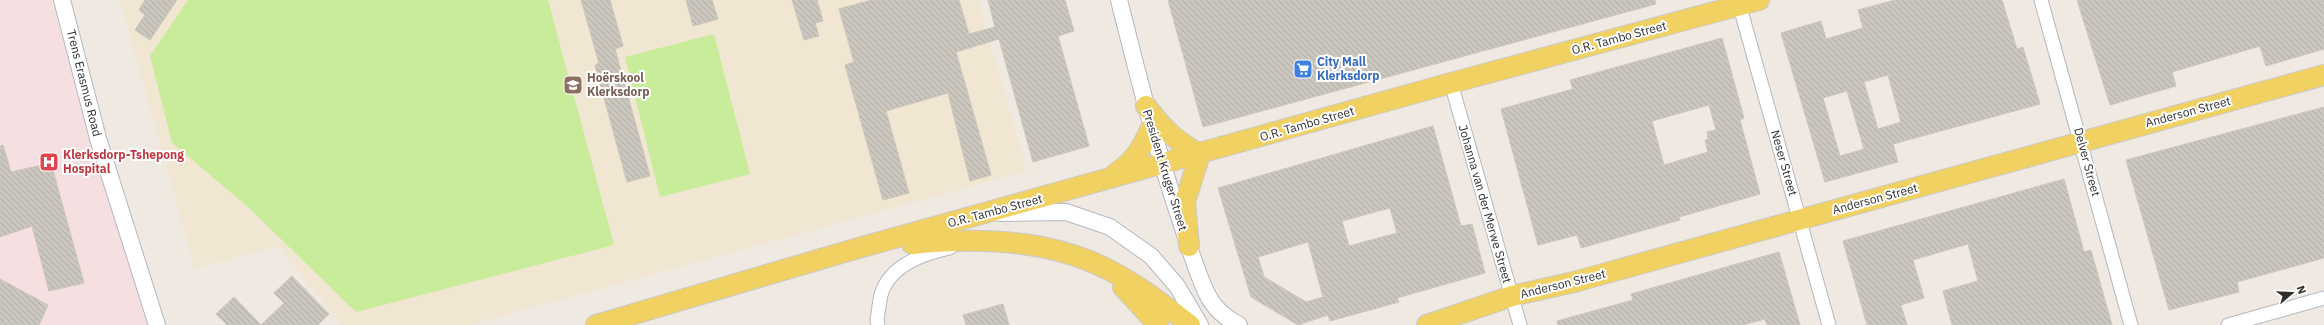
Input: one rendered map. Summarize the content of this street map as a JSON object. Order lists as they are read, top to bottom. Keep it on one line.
{"streets":{"main road":["O.R. Tambo Street","Anderson Street"],"street":["Trens Erasmus Road","Delver Street","Neser Street","President Kruger Street","Johanna van der Merwe Street"]},"crossings":[["O.R. Tambo Street","Neser Street"],["O.R. Tambo Street","President Kruger Street"],["O.R. Tambo Street","Johanna van der Merwe Street"],["Anderson Street","Delver Street"],["Anderson Street","Neser Street"],["Anderson Street","Johanna van der Merwe Street"]],"places":{"supermarket":["City Mall Klerksdorp"],"school or university":["Hoërskool Klerksdorp"],"hospital":["Klerksdorp-Tshepong Hospital"]},"north":"right"}
